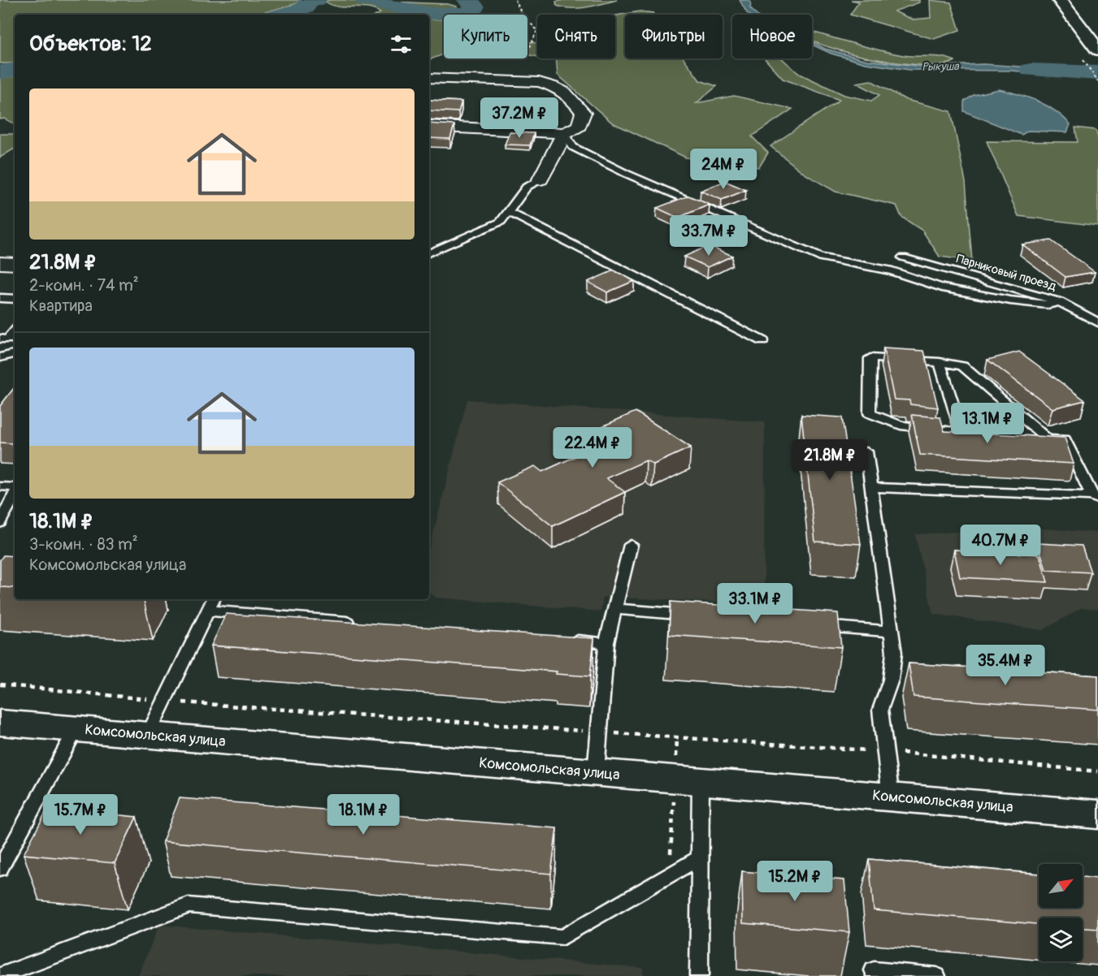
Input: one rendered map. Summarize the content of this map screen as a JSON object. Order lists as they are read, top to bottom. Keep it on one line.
{"streets":{"main road":["Комсомольская улица"],"lane":["Парниковый проезд"]},"water":["Рыкуша"],"north":"top right","page":{"chip":["Купить","Снять","Фильтры","Новое"],"heading":"Объектов: 12","list":[{"name":"21.8M ₽","note":"2-комн. · 74 m² · Квартира"},{"name":"18.1M ₽","note":"3-комн. · 83 m² · Комсомольская улица"}],"price":["37.2M ₽","24M ₽","33.7M ₽","13.1M ₽","22.4M ₽","21.8M ₽","40.7M ₽","33.1M ₽","35.4M ₽","15.7M ₽","18.1M ₽","15.2M ₽"]}}
